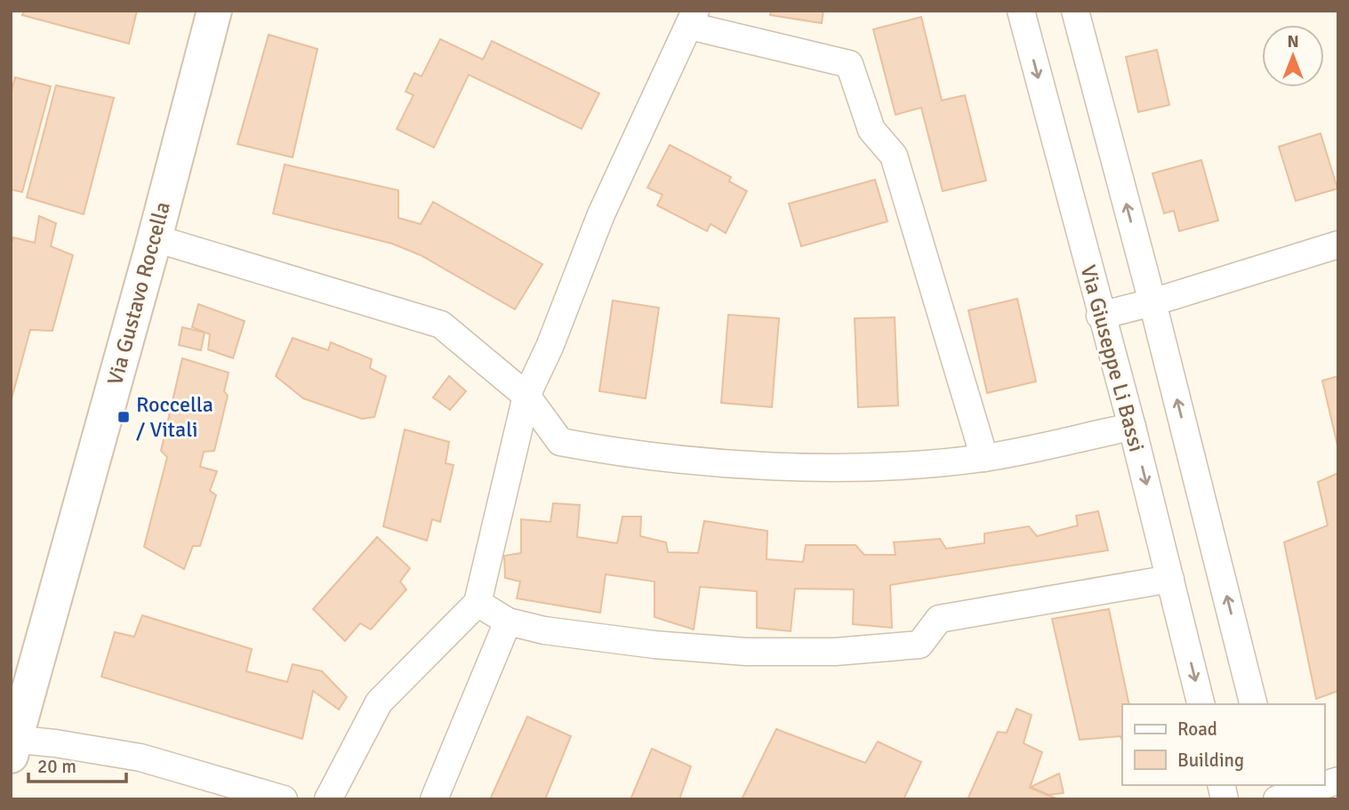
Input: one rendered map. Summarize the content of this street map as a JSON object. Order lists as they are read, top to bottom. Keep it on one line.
{"streets":{"street":["Via Gustavo Roccella","Via Giuseppe Li Bassi"]},"places":{"transit":["Roccella / Vitali"]},"legend":["Road","Building"],"scale_bar":"20 m","north":"top"}
